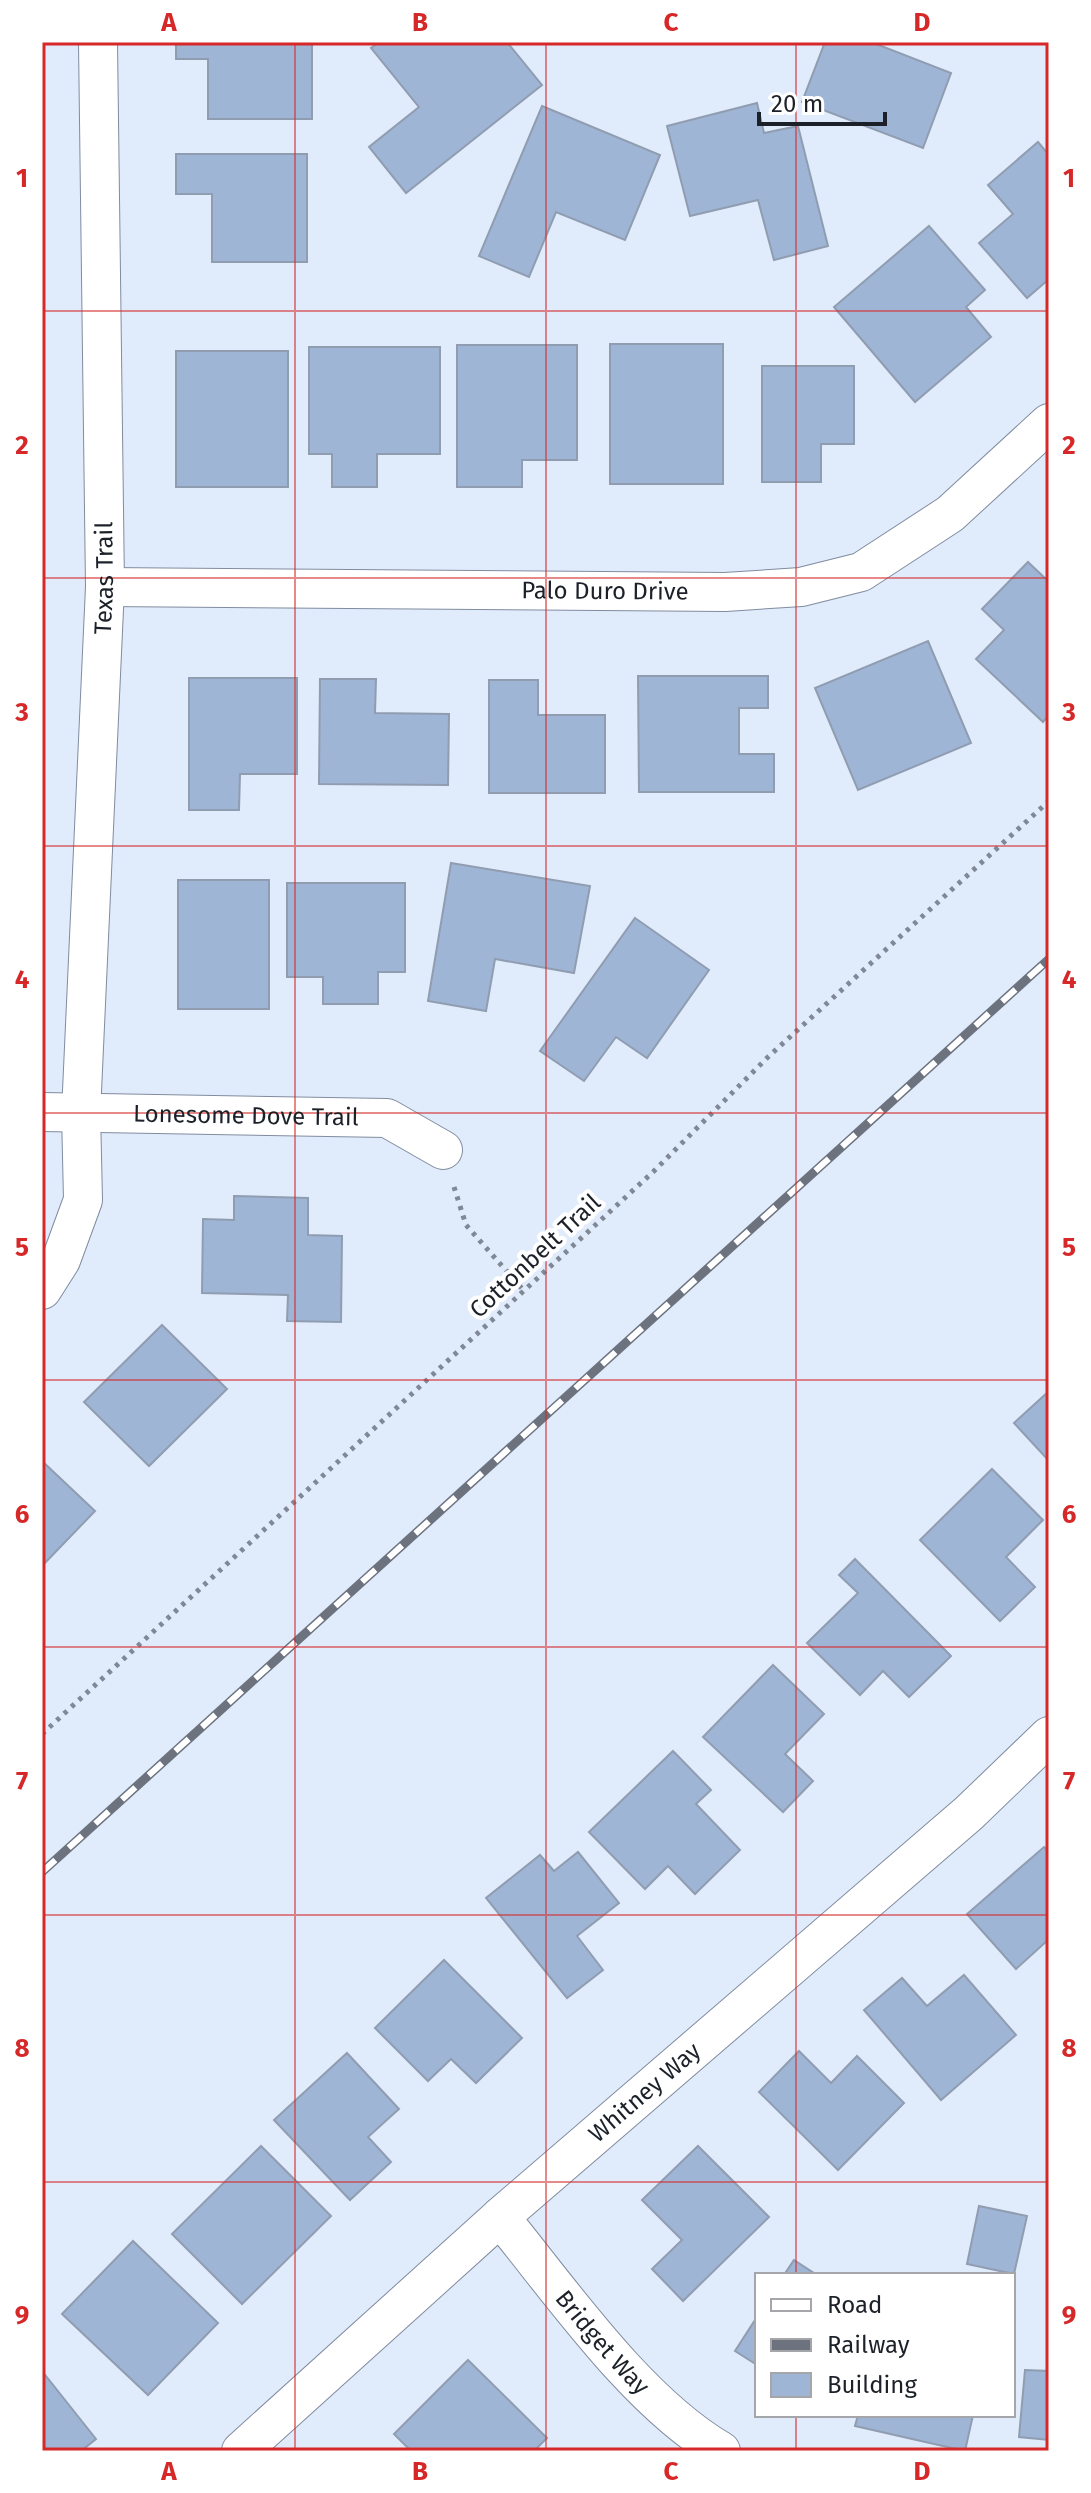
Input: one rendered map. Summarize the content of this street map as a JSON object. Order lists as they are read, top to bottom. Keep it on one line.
{"streets":{"street":["Texas Trail","Palo Duro Drive","Lonesome Dove Trail","Whitney Way","Bridget Way"],"path":["Cottonbelt Trail"]},"crossings":[["Texas Trail","Palo Duro Drive"],["Texas Trail","Lonesome Dove Trail"],["Whitney Way","Bridget Way"]],"legend":["Road","Railway","Building"],"scale_bar":"20 m","grid":{"columns":["A","B","C","D"],"rows":["1","2","3","4","5","6","7","8","9"]}}
